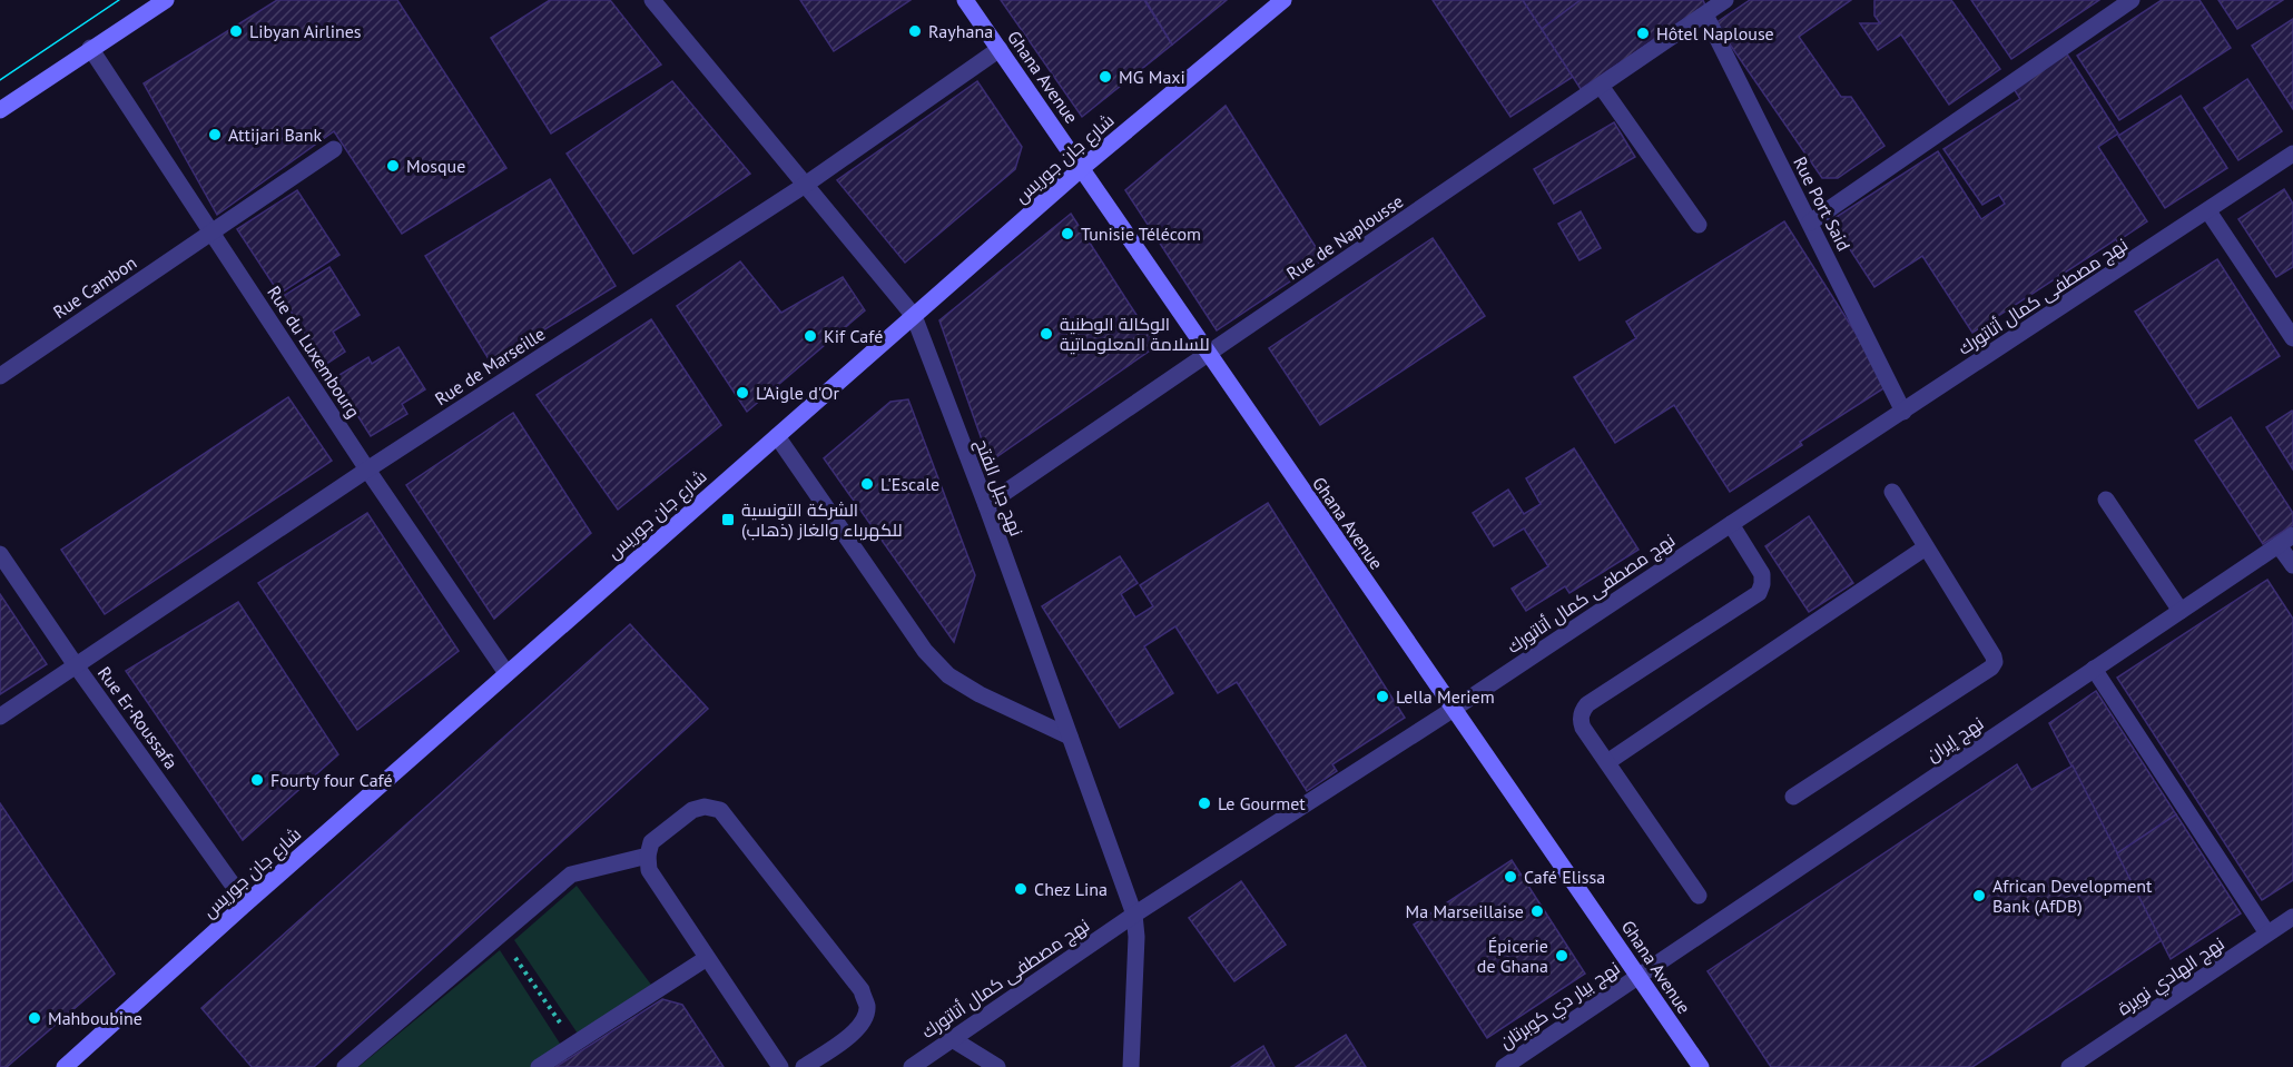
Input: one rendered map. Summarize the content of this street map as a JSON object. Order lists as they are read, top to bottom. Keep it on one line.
{"streets":{"main road":["Ghana Avenue","شارع جان جوريس"],"street":["Rue Port Said","Rue de Naplousse","Rue Cambon","نهج مصطفى كمال أتاتورك","Rue du Luxembourg","Rue de Marseille","نهج جبل الفتح","Rue Er·Roussafa","نهج إيران","نهج الهادي نويرة","نهج بيار دي كوبرتان"]},"crossings":[["Ghana Avenue","شارع جان جوريس"],["Ghana Avenue","Rue de Naplousse"],["Ghana Avenue","نهج مصطفى كمال أتاتورك"],["Ghana Avenue","Rue de Marseille"],["Ghana Avenue","نهج إيران"],["Ghana Avenue","نهج بيار دي كوبرتان"],["شارع جان جوريس","Rue du Luxembourg"],["شارع جان جوريس","نهج جبل الفتح"],["شارع جان جوريس","Rue Er·Roussafa"],["Rue Port Said","Rue de Naplousse"],["Rue Port Said","نهج مصطفى كمال أتاتورك"],["Rue de Naplousse","نهج جبل الفتح"],["Rue Cambon","Rue du Luxembourg"],["نهج مصطفى كمال أتاتورك","نهج جبل الفتح"],["Rue du Luxembourg","Rue de Marseille"],["Rue de Marseille","نهج جبل الفتح"],["Rue de Marseille","Rue Er·Roussafa"],["نهج إيران","نهج بيار دي كوبرتان"]],"places":{"other":["Libyan Airlines","Rayhana","Hôtel Naplouse","MG Maxi","Attijari Bank","Mosque","Tunisie Télécom","الوكالة الوطنية للسلامة المعلوماتية","Kif Café","L'Aigle d'Or","L'Escale","Lella Meriem","Fourty four Café","Le Gourmet","Café Elissa","Chez Lina","African Development Bank (AfDB)","Ma Marseillaise","Épicerie de Ghana","Mahboubine"],"transit":["الشركة التونسية للكهرباء والغاز (ذهاب)"]}}
